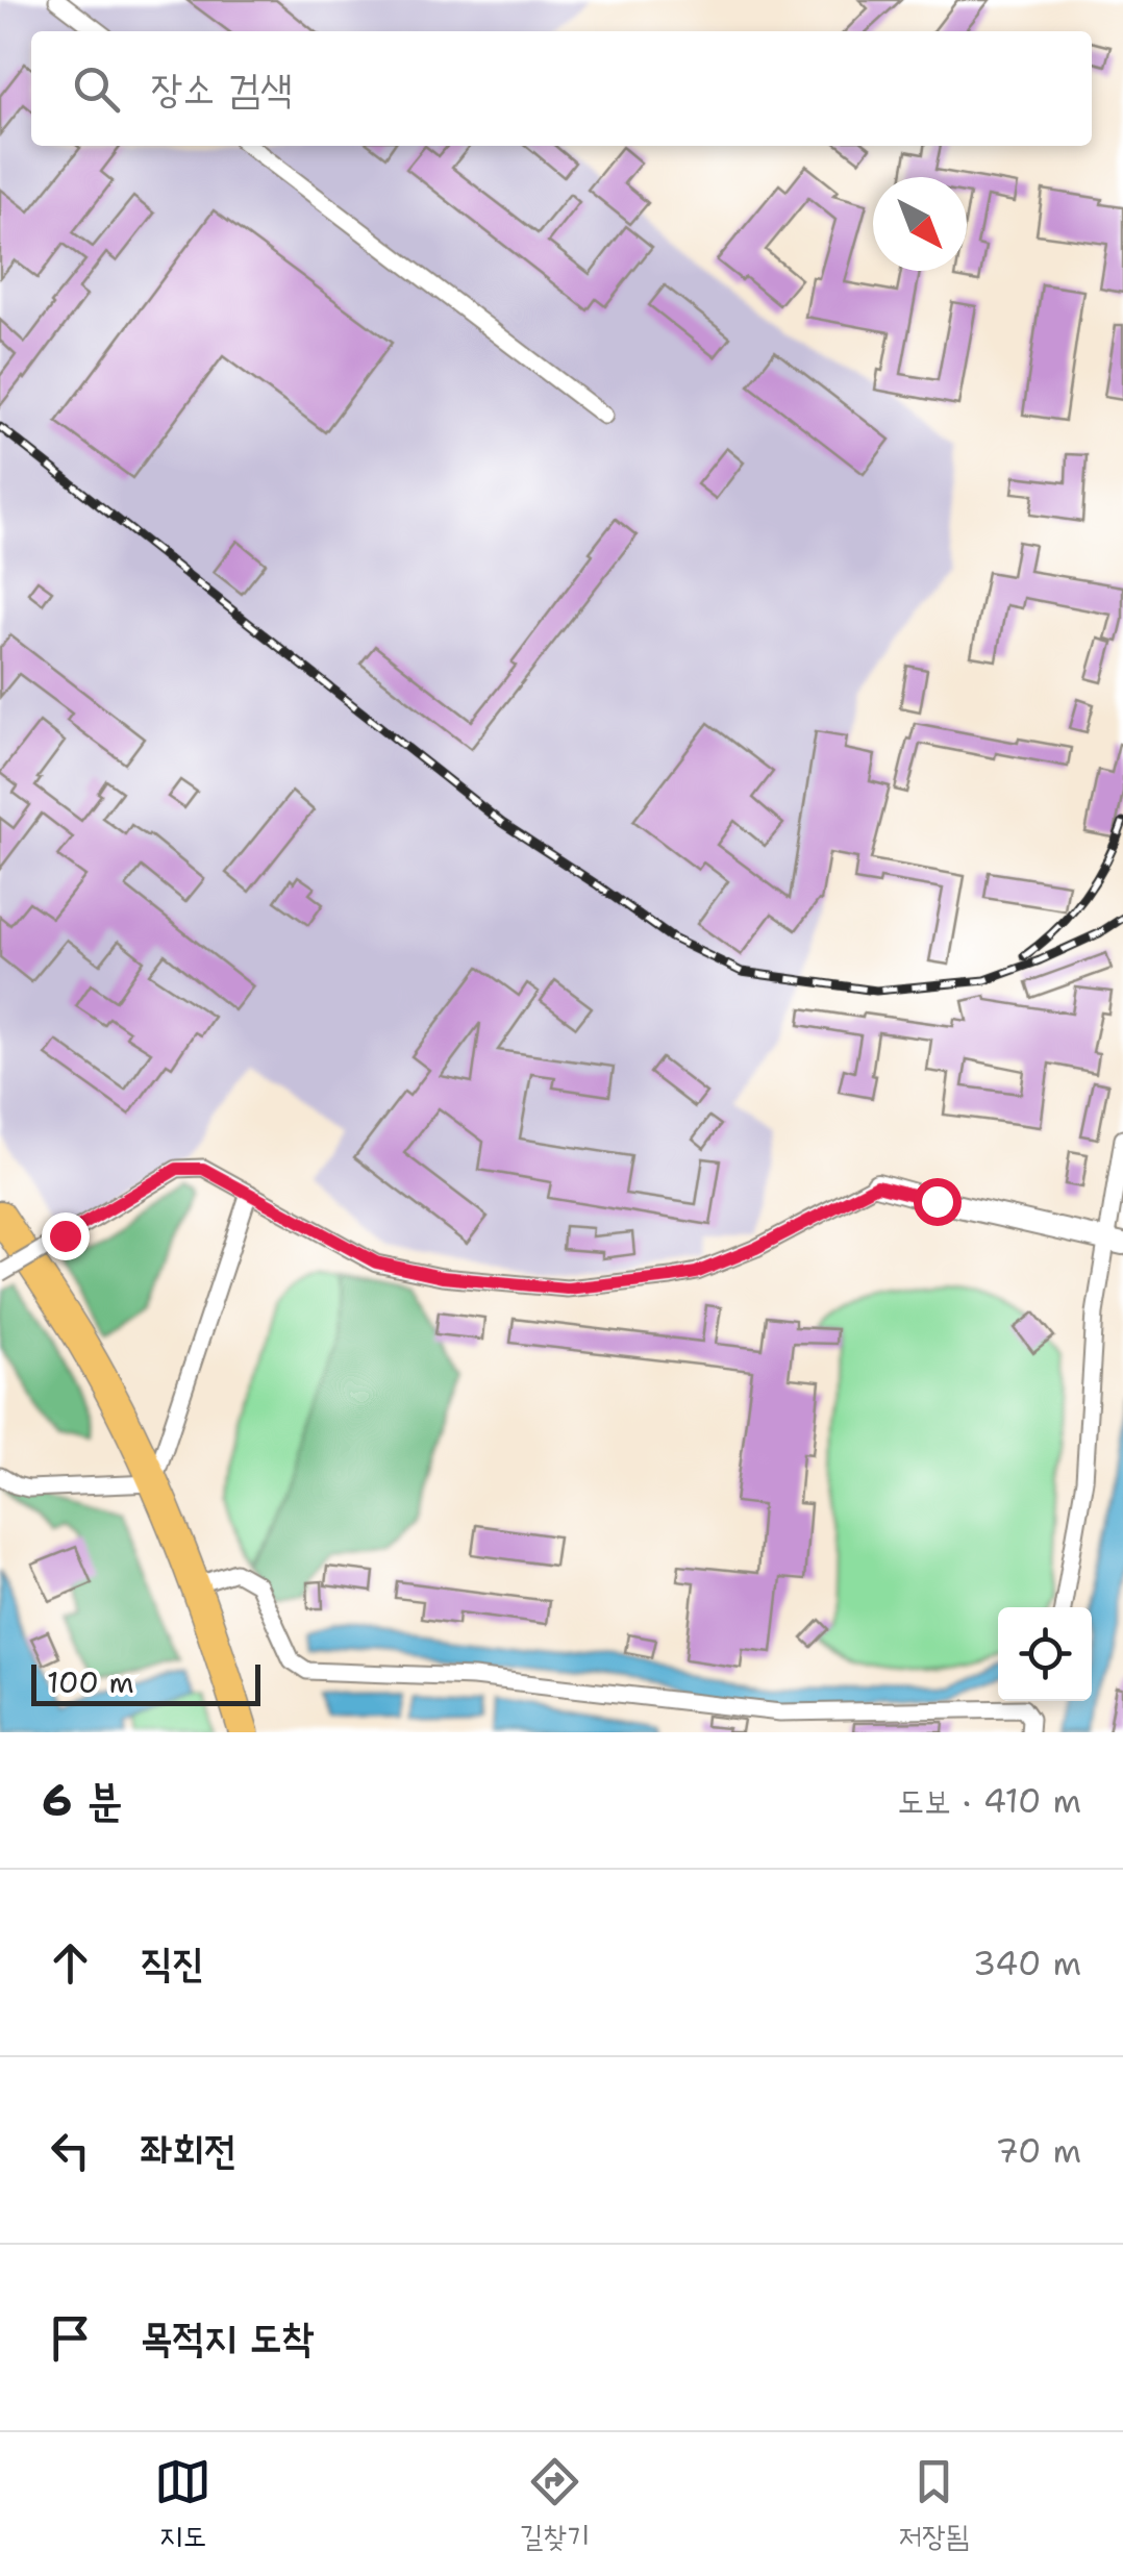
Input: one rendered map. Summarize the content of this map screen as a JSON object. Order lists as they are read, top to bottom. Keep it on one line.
{"scale_bar":"100 m","north":"bottom right","page":{"search":"장소 검색","scale":"100 m","heading":["6 분","도보 · 410 m"],"list":[["직진","340 m"],["좌회전","70 m"],"목적지 도착"],"nav":["지도","길찾기","저장됨"]}}
